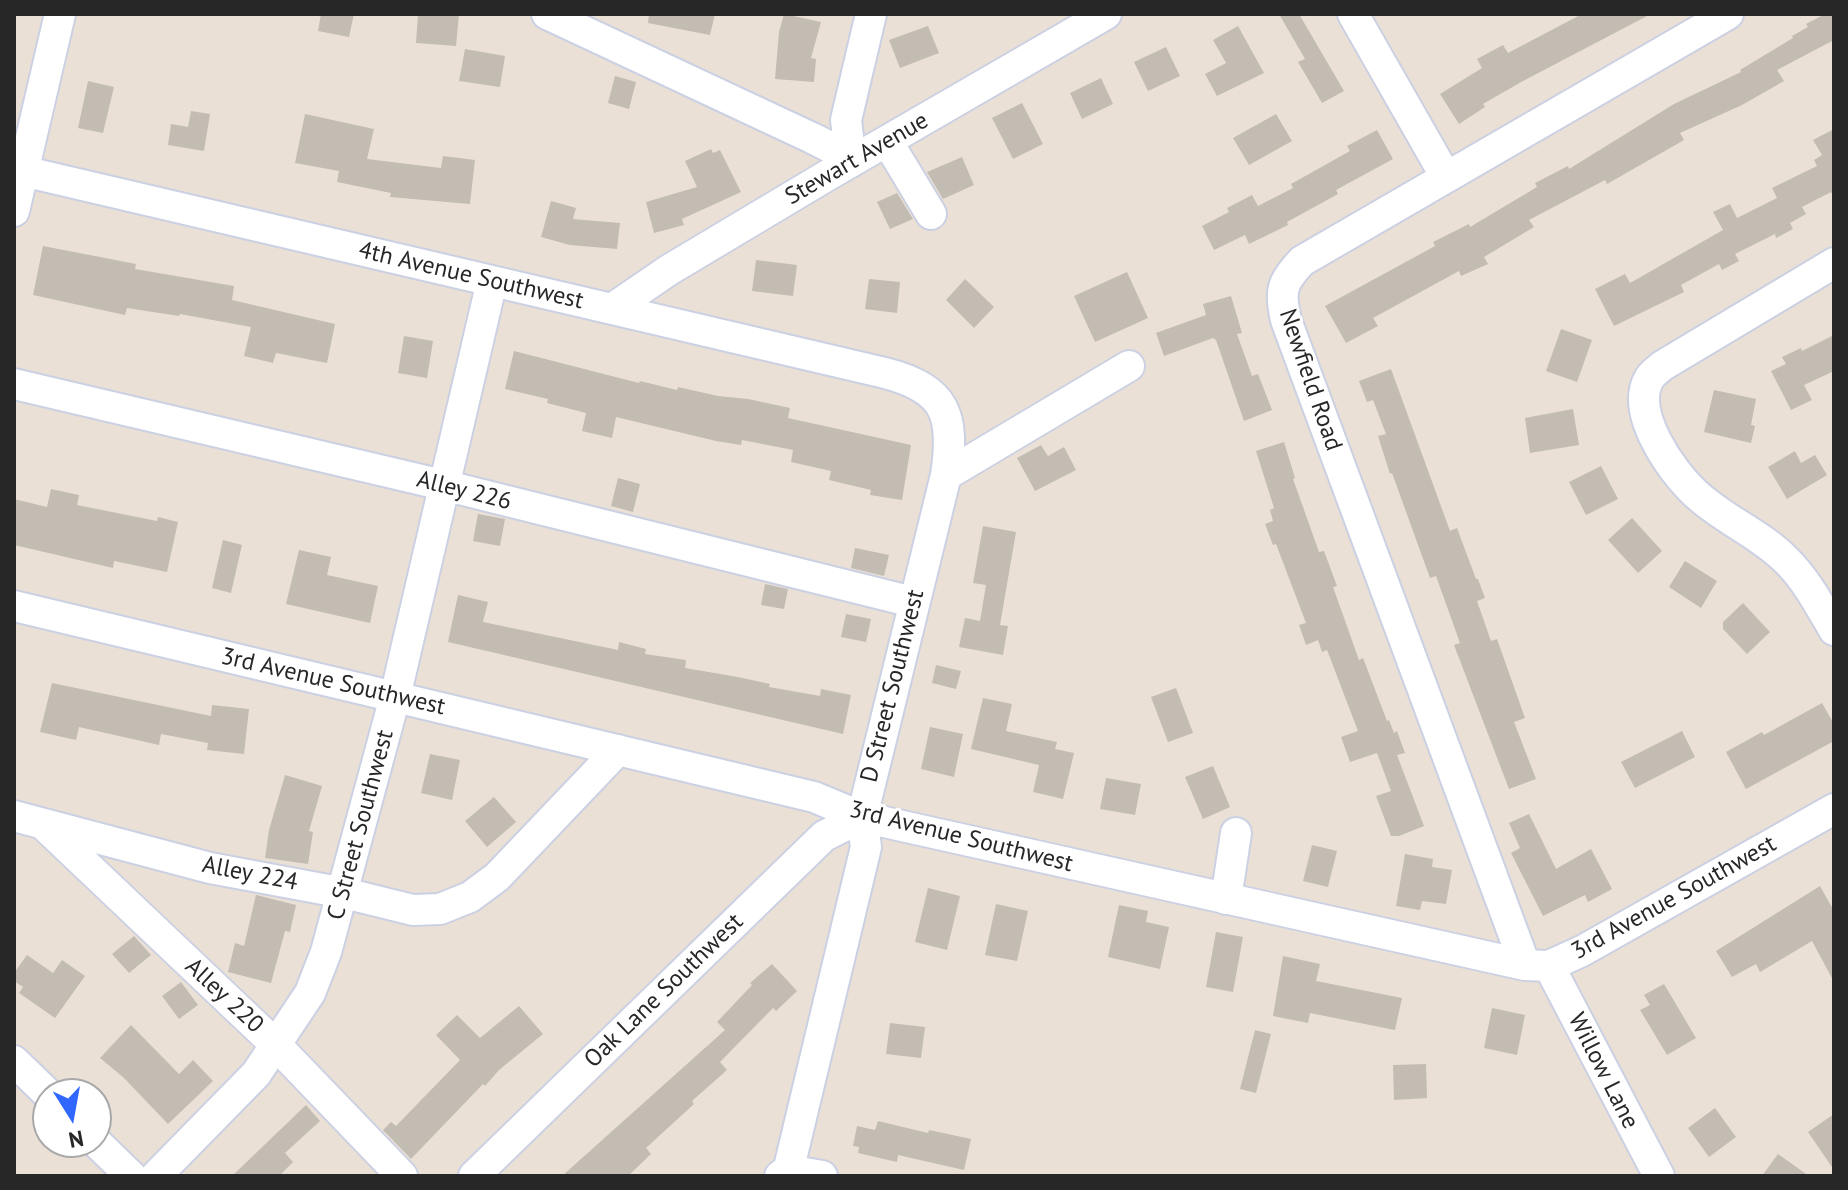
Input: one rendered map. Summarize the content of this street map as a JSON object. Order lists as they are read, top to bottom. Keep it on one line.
{"streets":{"street":["Stewart Avenue","4th Avenue Southwest","Newfield Road","Alley 226","3rd Avenue Southwest","D Street Southwest","C Street Southwest","Alley 224","Oak Lane Southwest","Alley 220","Willow Lane"]},"crossings":[["Stewart Avenue","4th Avenue Southwest"],["4th Avenue Southwest","D Street Southwest"],["4th Avenue Southwest","C Street Southwest"],["Newfield Road","3rd Avenue Southwest"],["Newfield Road","Willow Lane"],["Alley 226","D Street Southwest"],["Alley 226","C Street Southwest"],["3rd Avenue Southwest","D Street Southwest"],["3rd Avenue Southwest","C Street Southwest"],["3rd Avenue Southwest","Alley 224"],["3rd Avenue Southwest","Oak Lane Southwest"],["3rd Avenue Southwest","Willow Lane"],["D Street Southwest","Oak Lane Southwest"],["C Street Southwest","Alley 224"],["C Street Southwest","Alley 220"],["Alley 224","Alley 220"]],"north":"bottom"}
